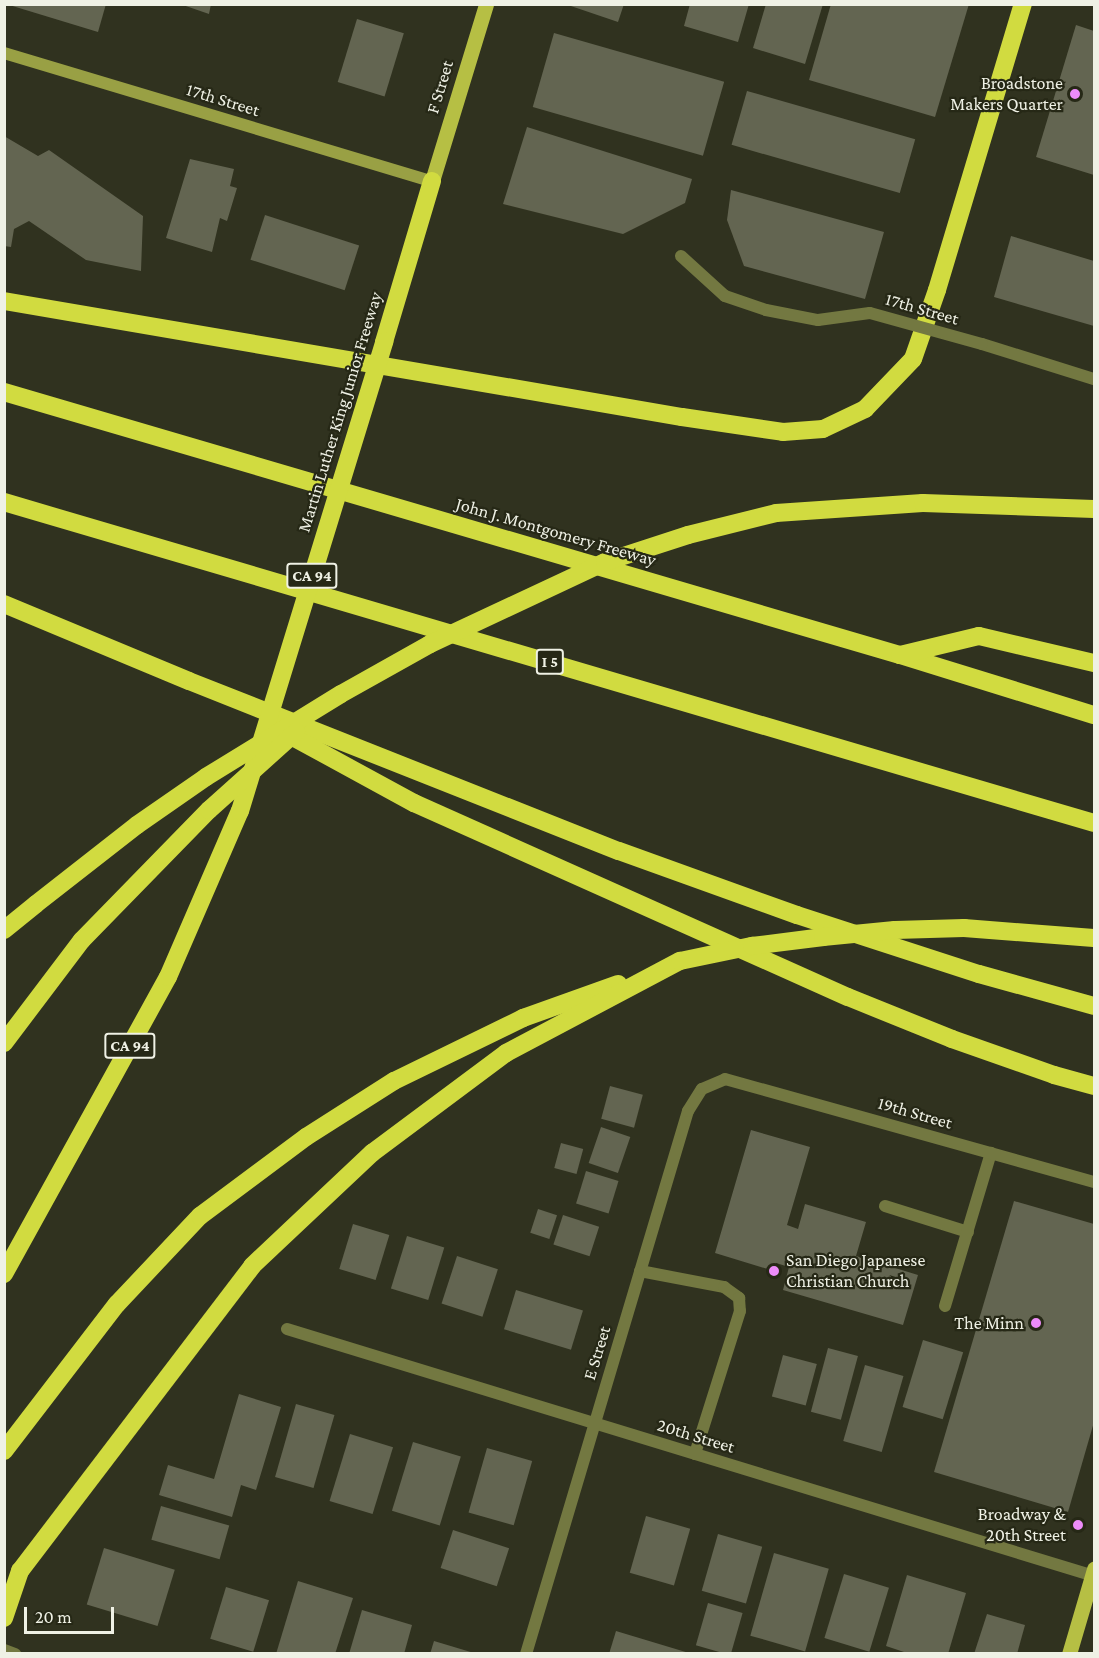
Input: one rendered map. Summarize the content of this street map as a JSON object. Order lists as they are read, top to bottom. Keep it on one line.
{"streets":{"highway":["Martin Luther King Junior Freeway","John J. Montgomery Freeway","CA 94","I 5"],"main road":["F Street","17th Street"],"street":["19th Street","E Street","20th Street"]},"crossings":[["F Street","17th Street"],["F Street","Martin Luther King Junior Freeway"],["17th Street","Martin Luther King Junior Freeway"],["19th Street","E Street"],["E Street","20th Street"]],"places":["Broadstone Makers Quarter","San Diego Japanese Christian Church","The Minn","Broadway & 20th Street"],"scale_bar":"20 m"}
